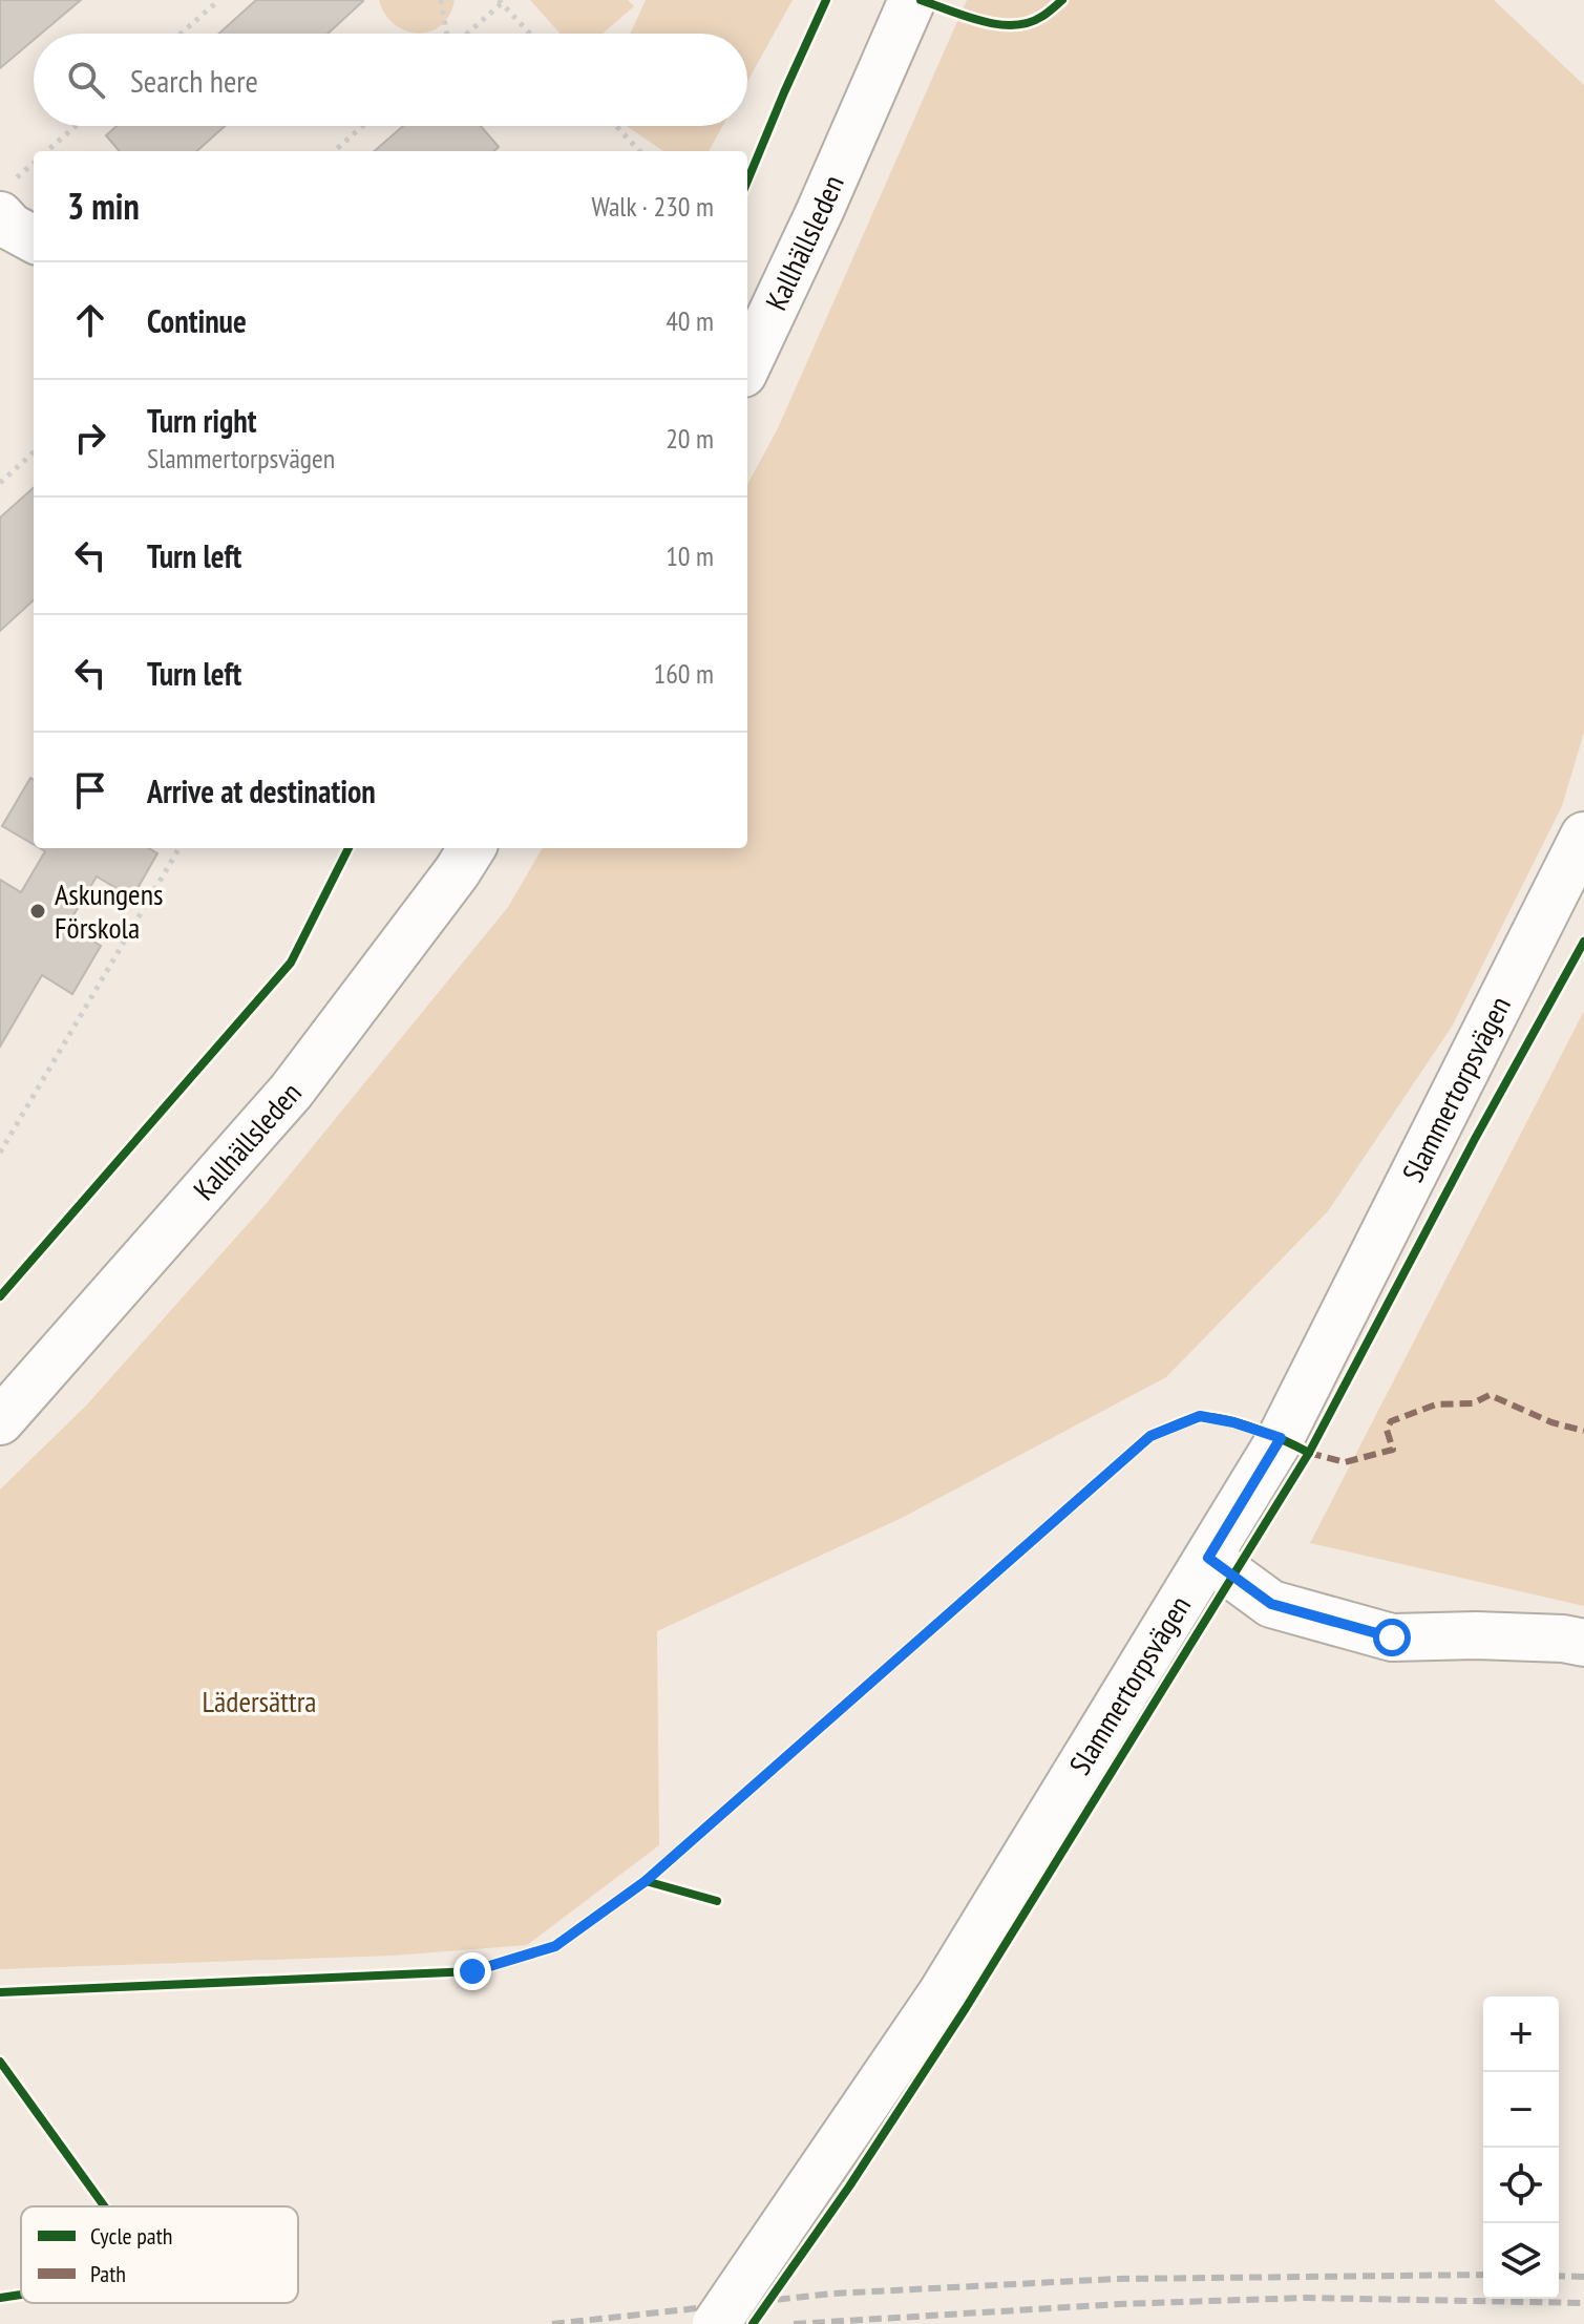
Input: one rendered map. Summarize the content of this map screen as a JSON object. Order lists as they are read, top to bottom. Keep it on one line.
{"streets":{"street":["Kallhällsleden","Slammertorpsvägen"]},"parks":["Lädersättra"],"places":["Askungens Förskola"],"legend":["Cycle path","Path"],"page":{"search":"Search here","heading":["3 min","Walk · 230 m"],"list":[["Continue","40 m"],["Turn right","Slammertorpsvägen","20 m"],["Turn left","10 m"],["Turn left","160 m"],"Arrive at destination"],"map_buttons":["+","−"]}}
